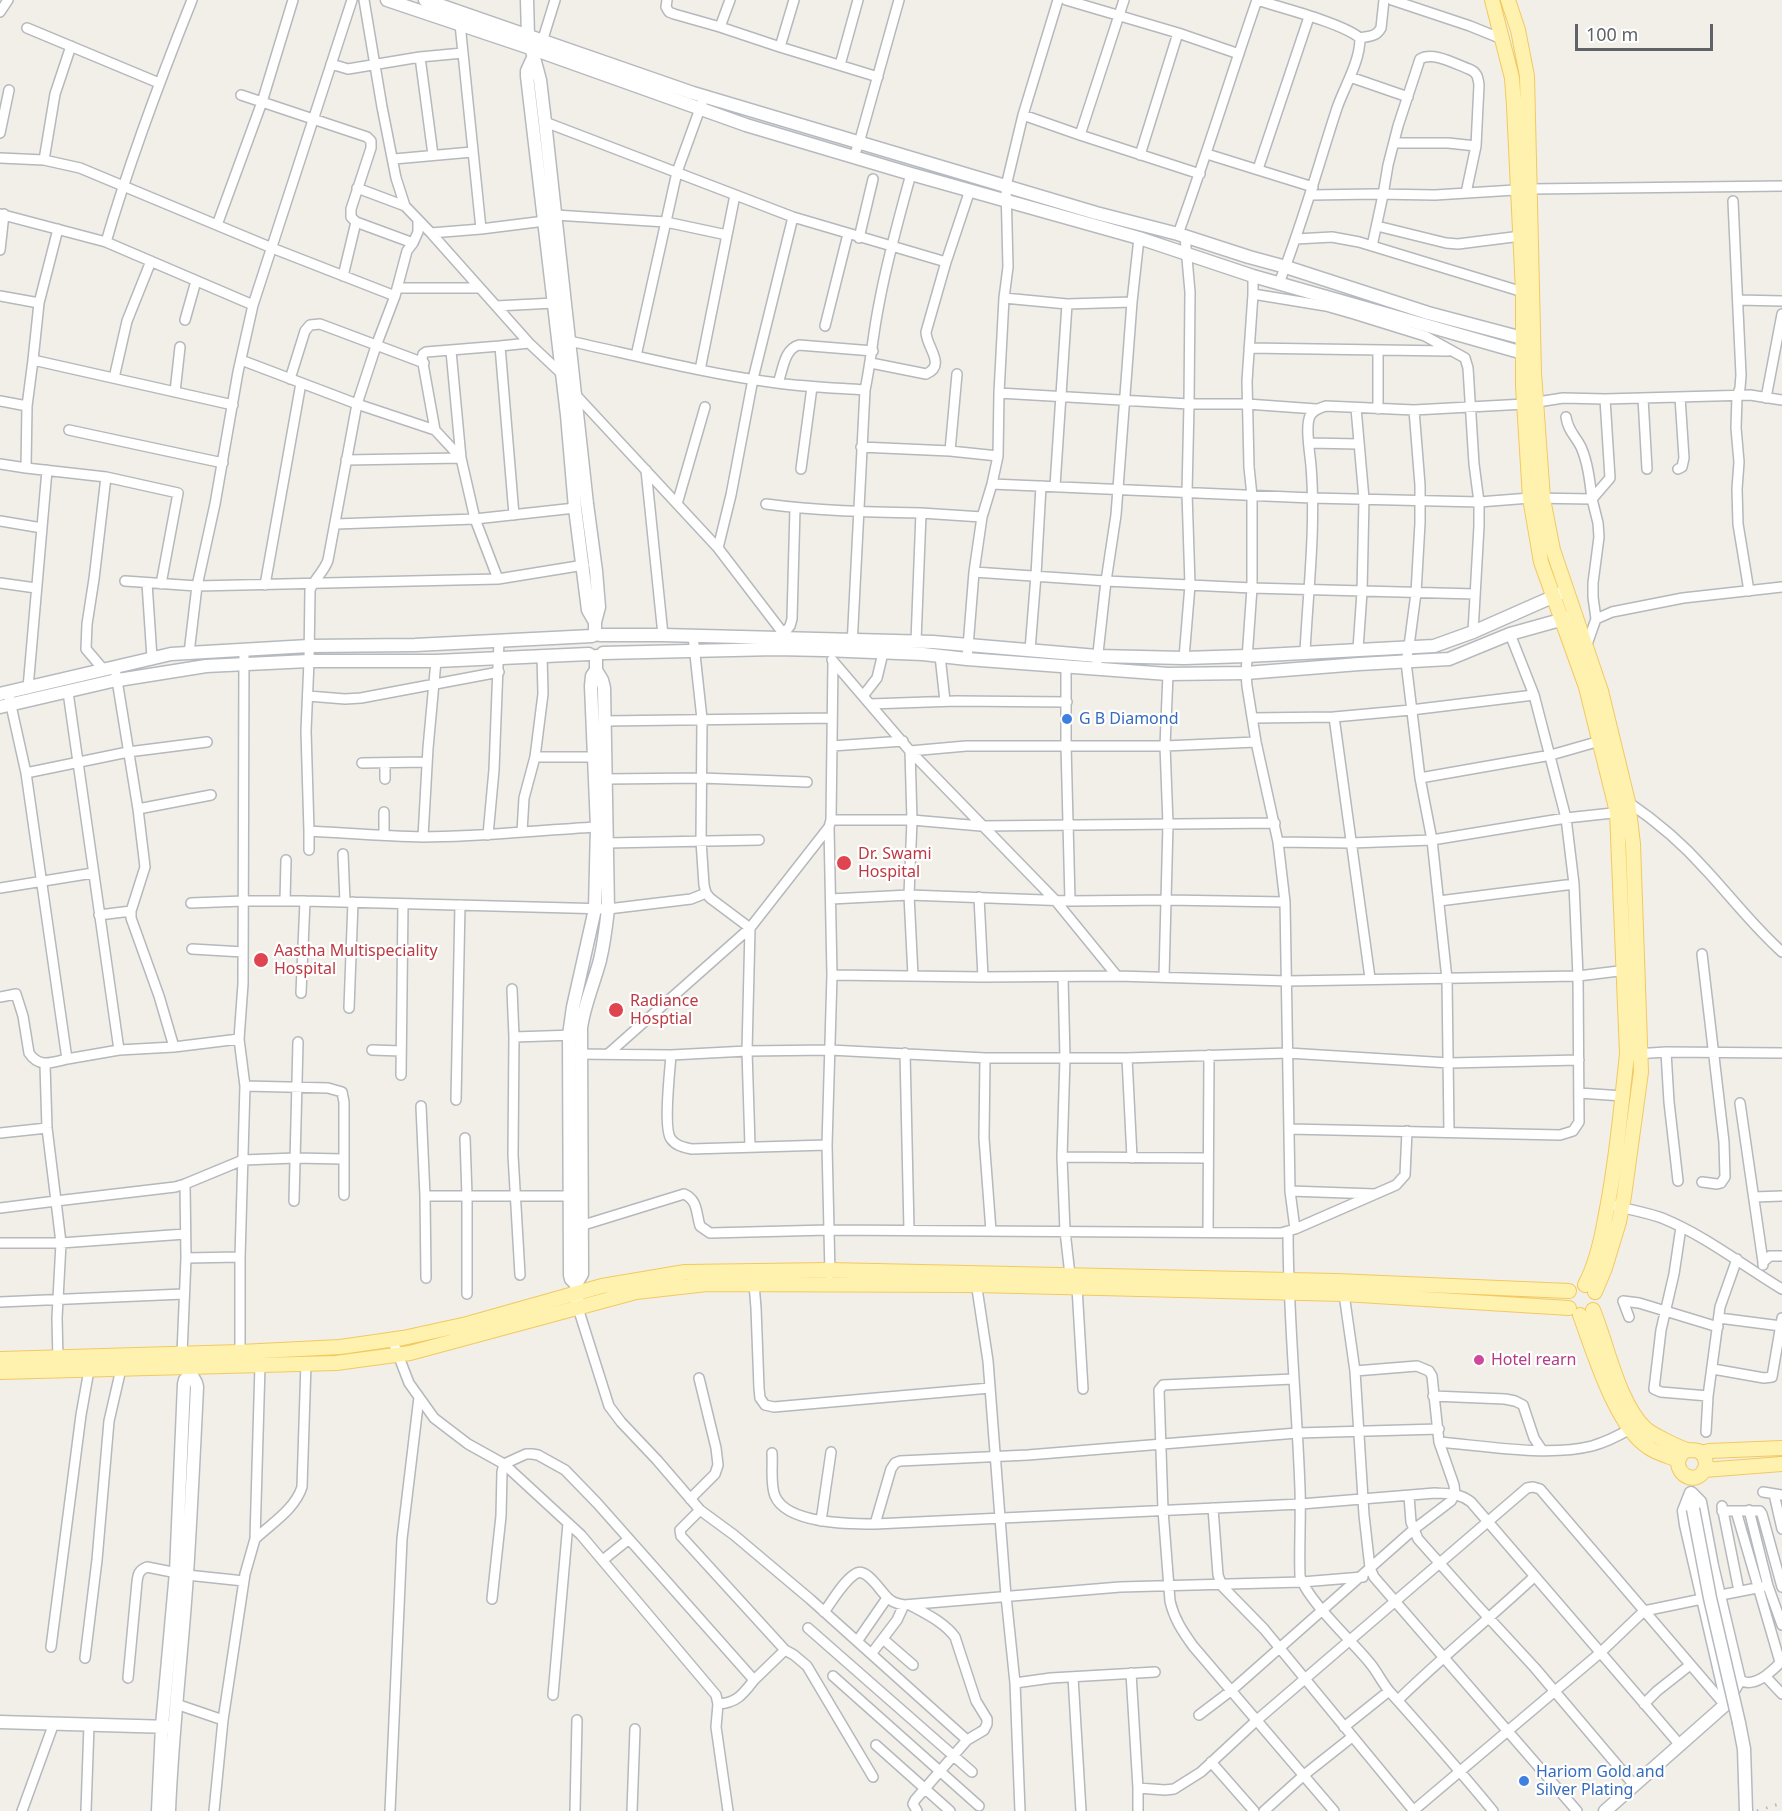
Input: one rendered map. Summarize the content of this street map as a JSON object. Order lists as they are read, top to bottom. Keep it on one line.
{"places":["G B Diamond","Dr. Swami Hospital","Aastha Multispeciality Hospital","Radiance Hosptial","Hotel rearn","Hariom Gold and Silver Plating"],"scale_bar":"100 m"}
